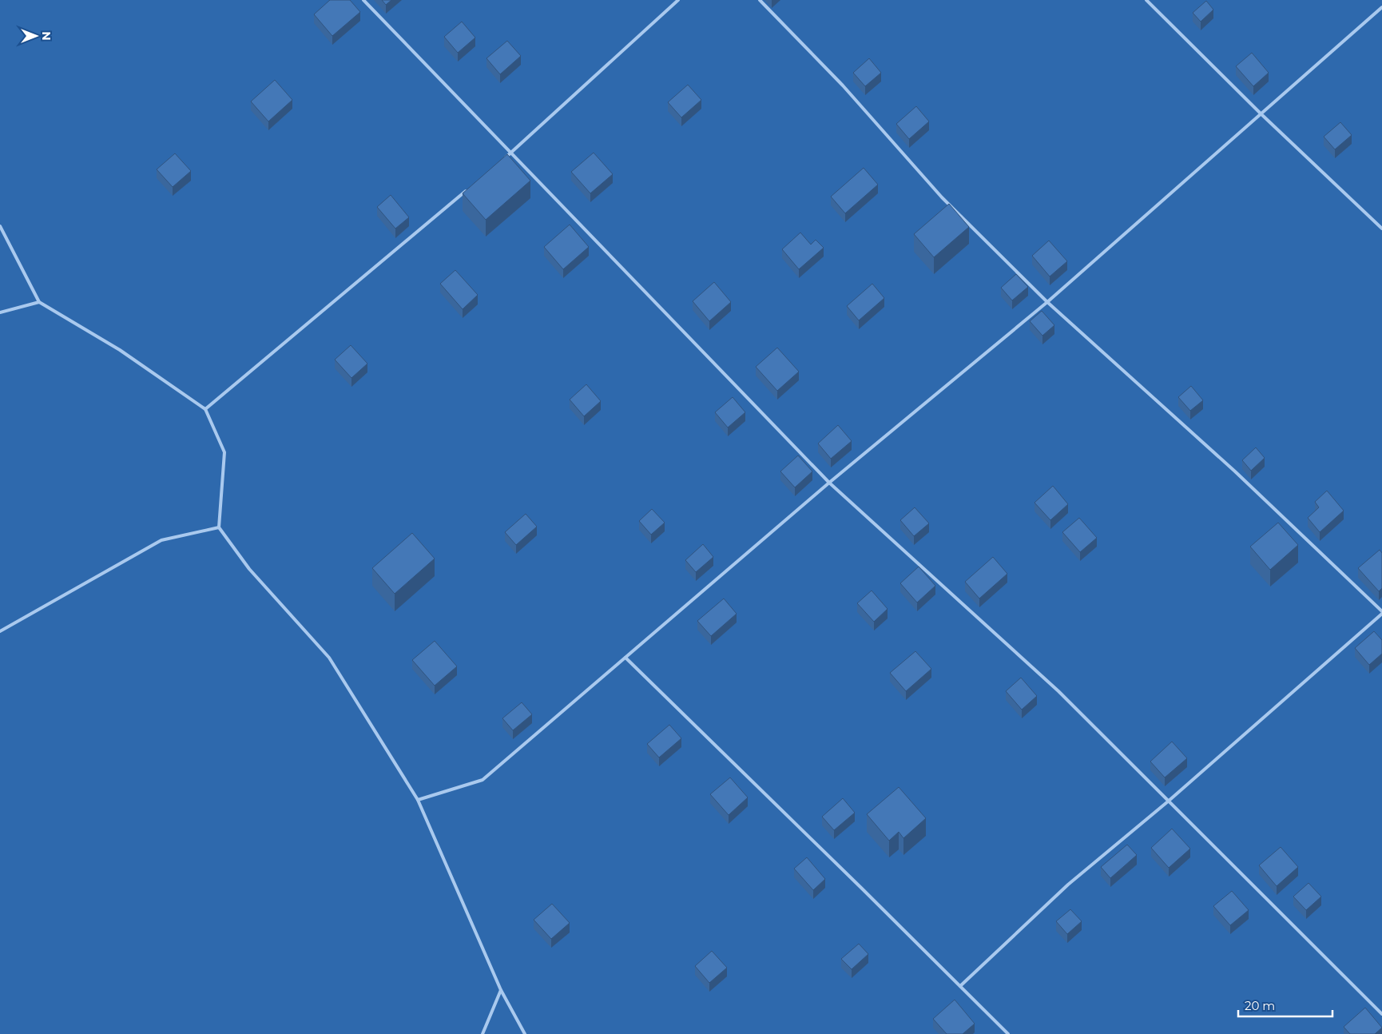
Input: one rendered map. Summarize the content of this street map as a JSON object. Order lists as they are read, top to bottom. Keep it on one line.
{"scale_bar":"20 m","north":"right"}
